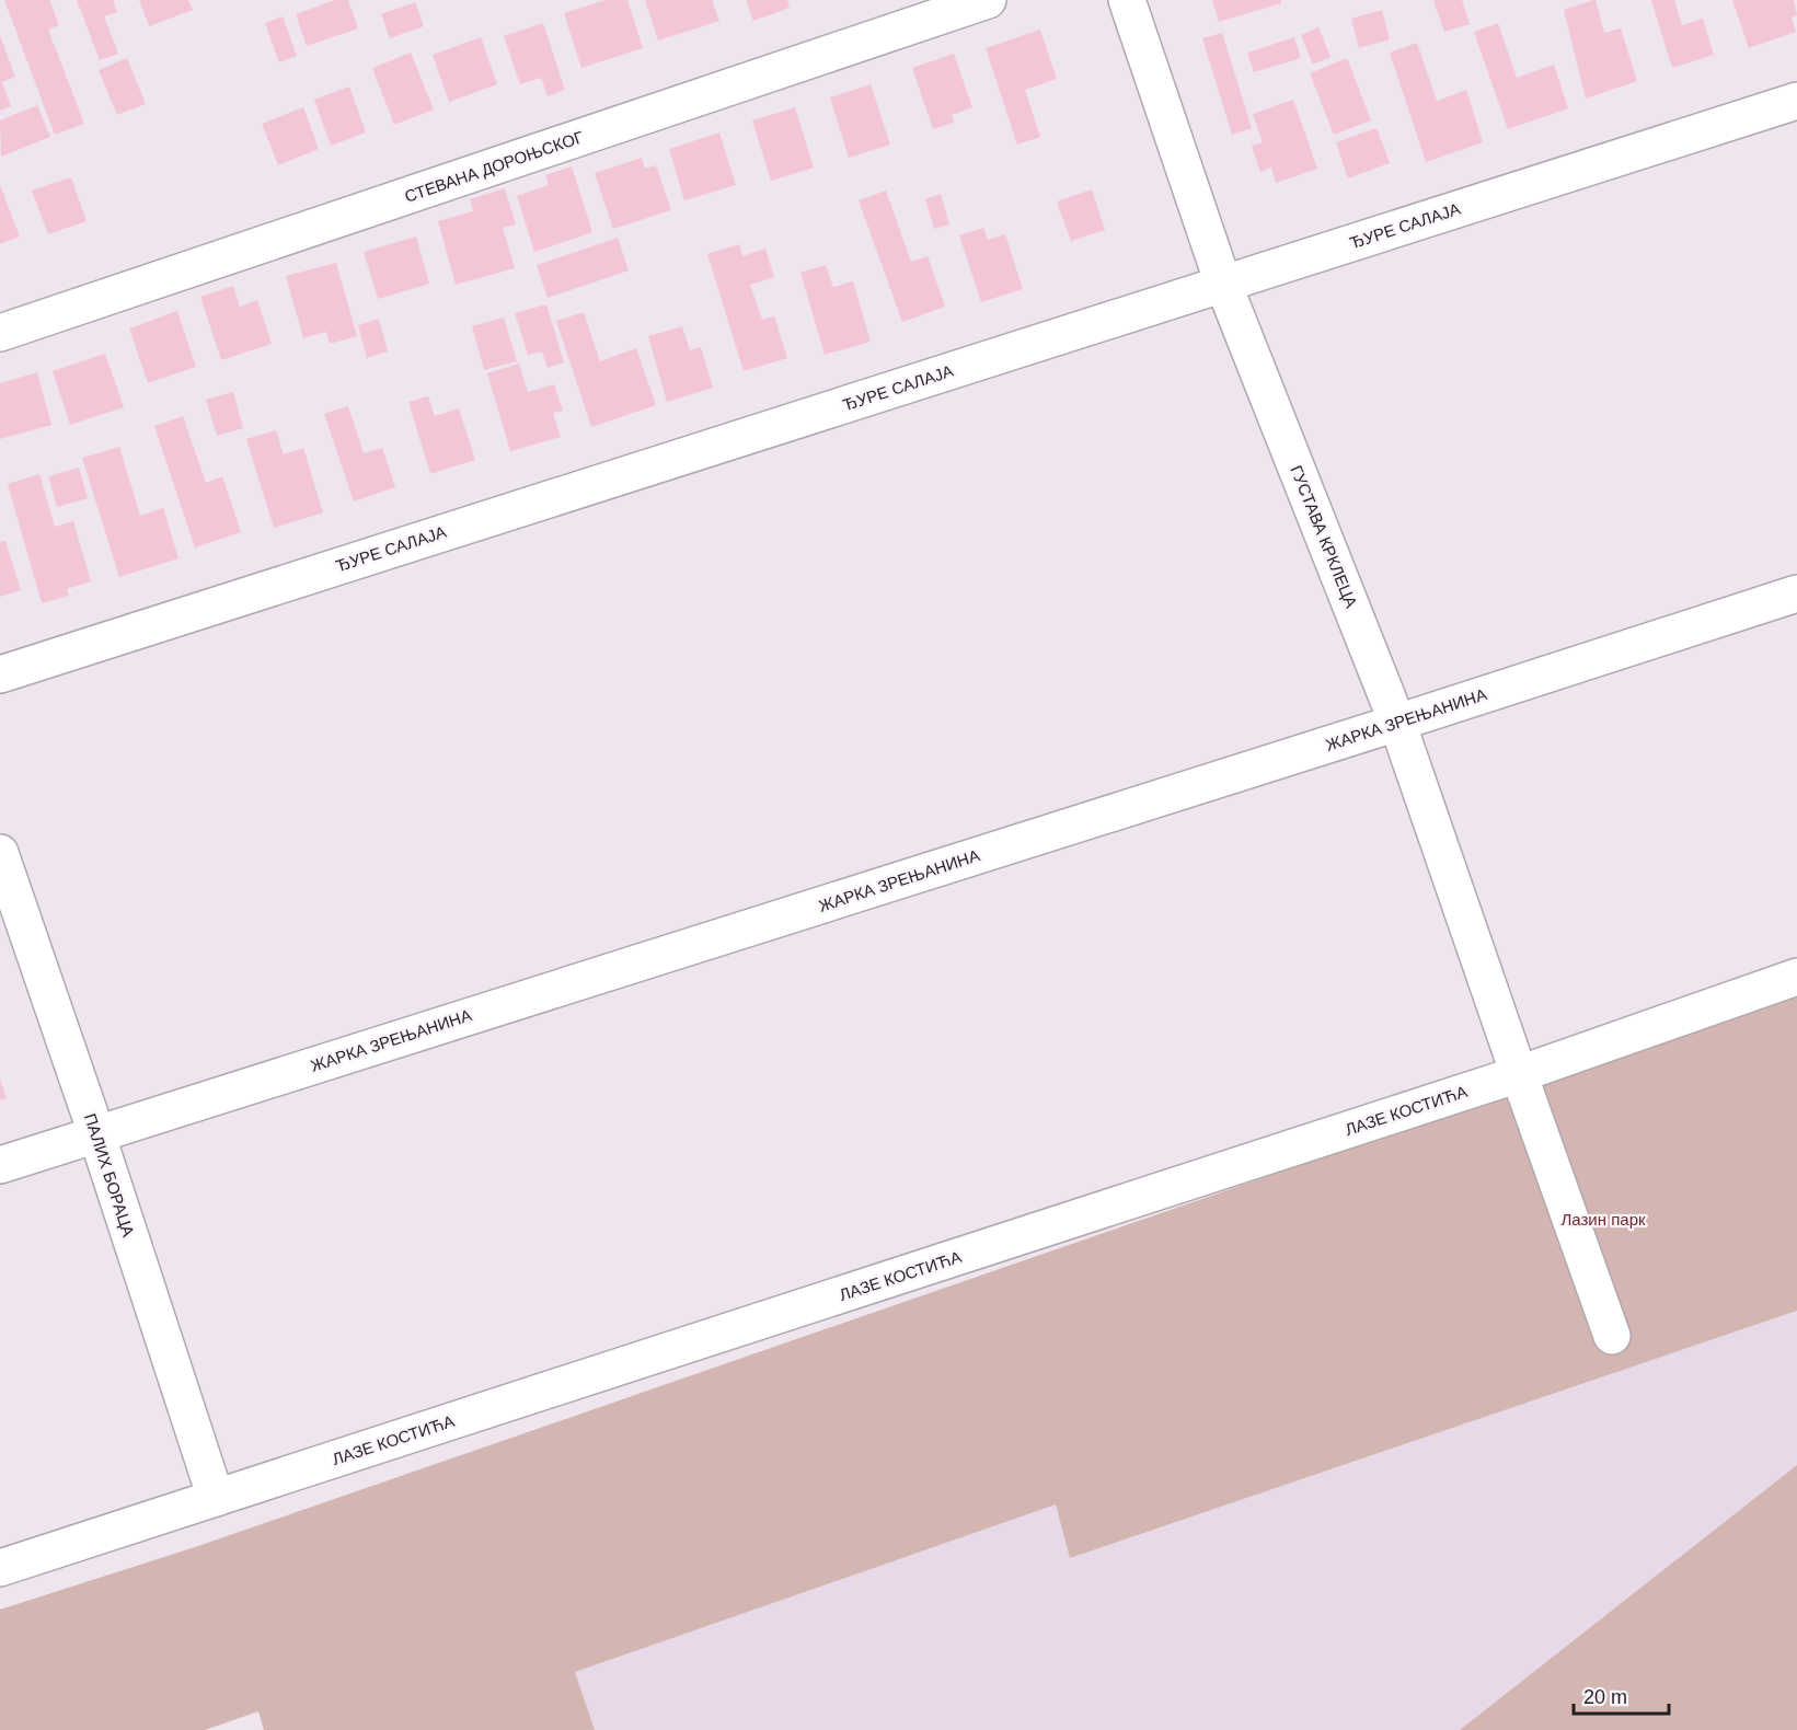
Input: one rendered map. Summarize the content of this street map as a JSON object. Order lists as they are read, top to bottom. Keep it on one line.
{"streets":{"street":["СТЕВАНА ДОРОЊСКОГ","ЂУРЕ САЛАЈА","ГУСТАВА КРКЛЕЦА","ЖАРКА ЗРЕЊАНИНА","ЛАЗЕ КОСТИЋА","ПАЛИХ БОРАЦА"]},"crossings":[["ЂУРЕ САЛАЈА","ГУСТАВА КРКЛЕЦА"],["ГУСТАВА КРКЛЕЦА","ЖАРКА ЗРЕЊАНИНА"],["ГУСТАВА КРКЛЕЦА","ЛАЗЕ КОСТИЋА"],["ЖАРКА ЗРЕЊАНИНА","ПАЛИХ БОРАЦА"],["ЛАЗЕ КОСТИЋА","ПАЛИХ БОРАЦА"]],"parks":["Лазин парк"],"scale_bar":"20 m"}
